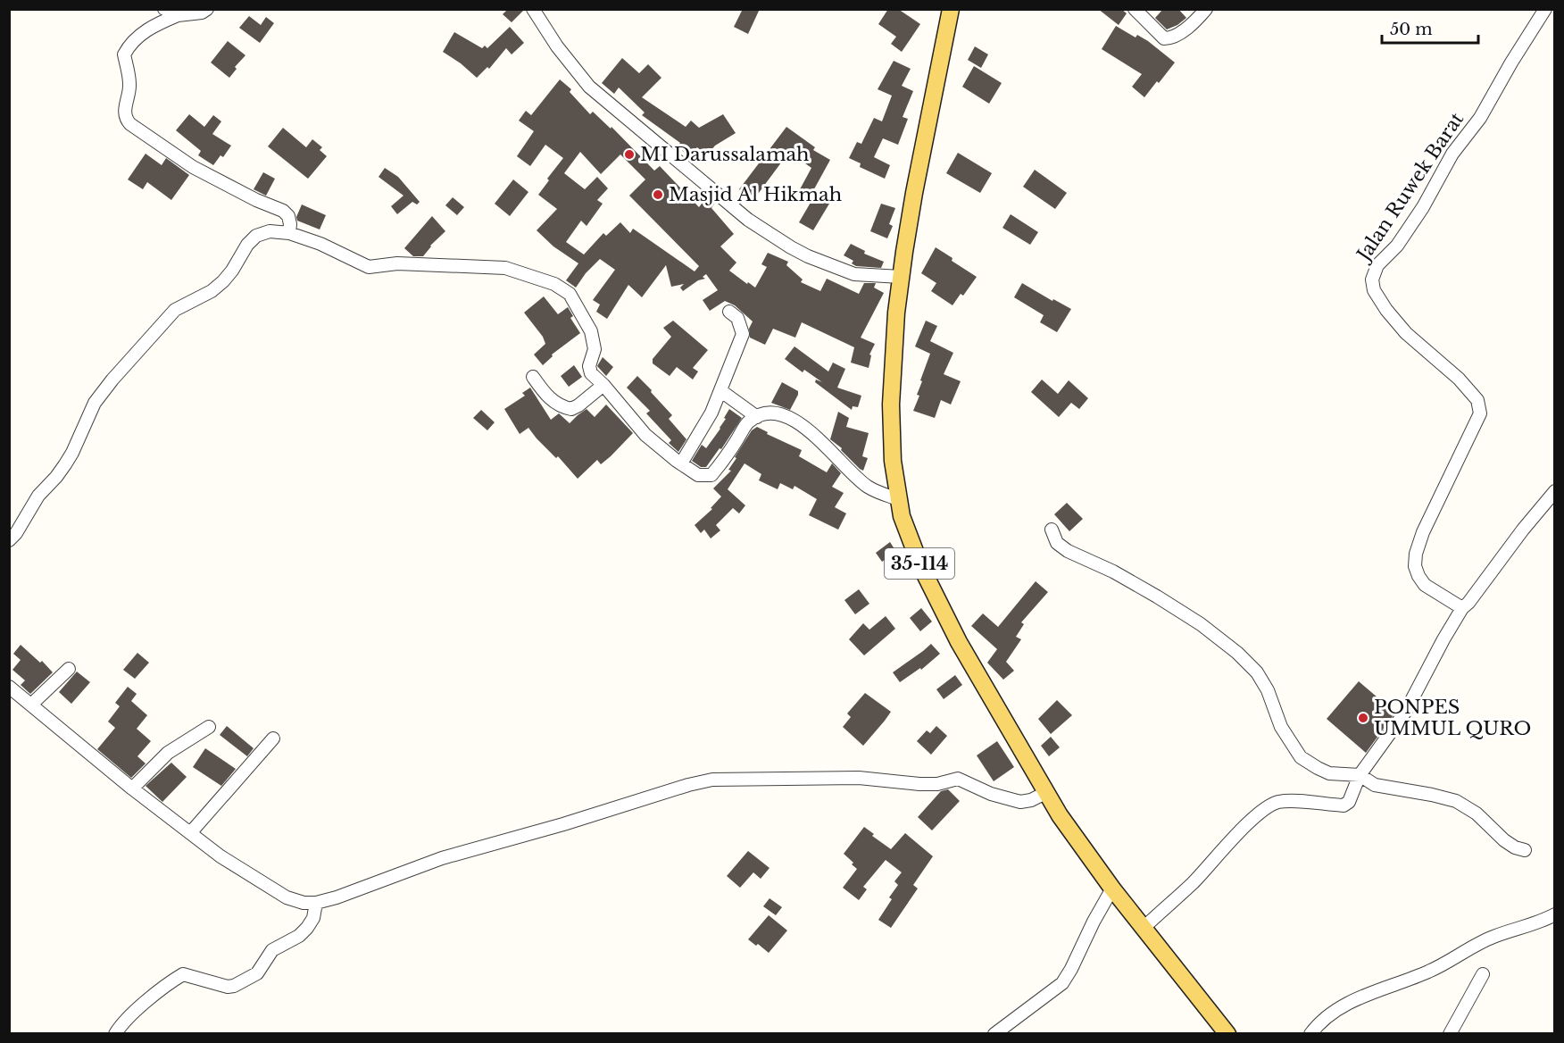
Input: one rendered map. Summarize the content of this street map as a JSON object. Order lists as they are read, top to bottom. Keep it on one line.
{"streets":{"main road":["35-114"],"street":["Jalan Ruwek Barat"]},"places":["MI Darussalamah","Masjid Al Hikmah","PONPES UMMUL QURO"],"scale_bar":"50 m"}
